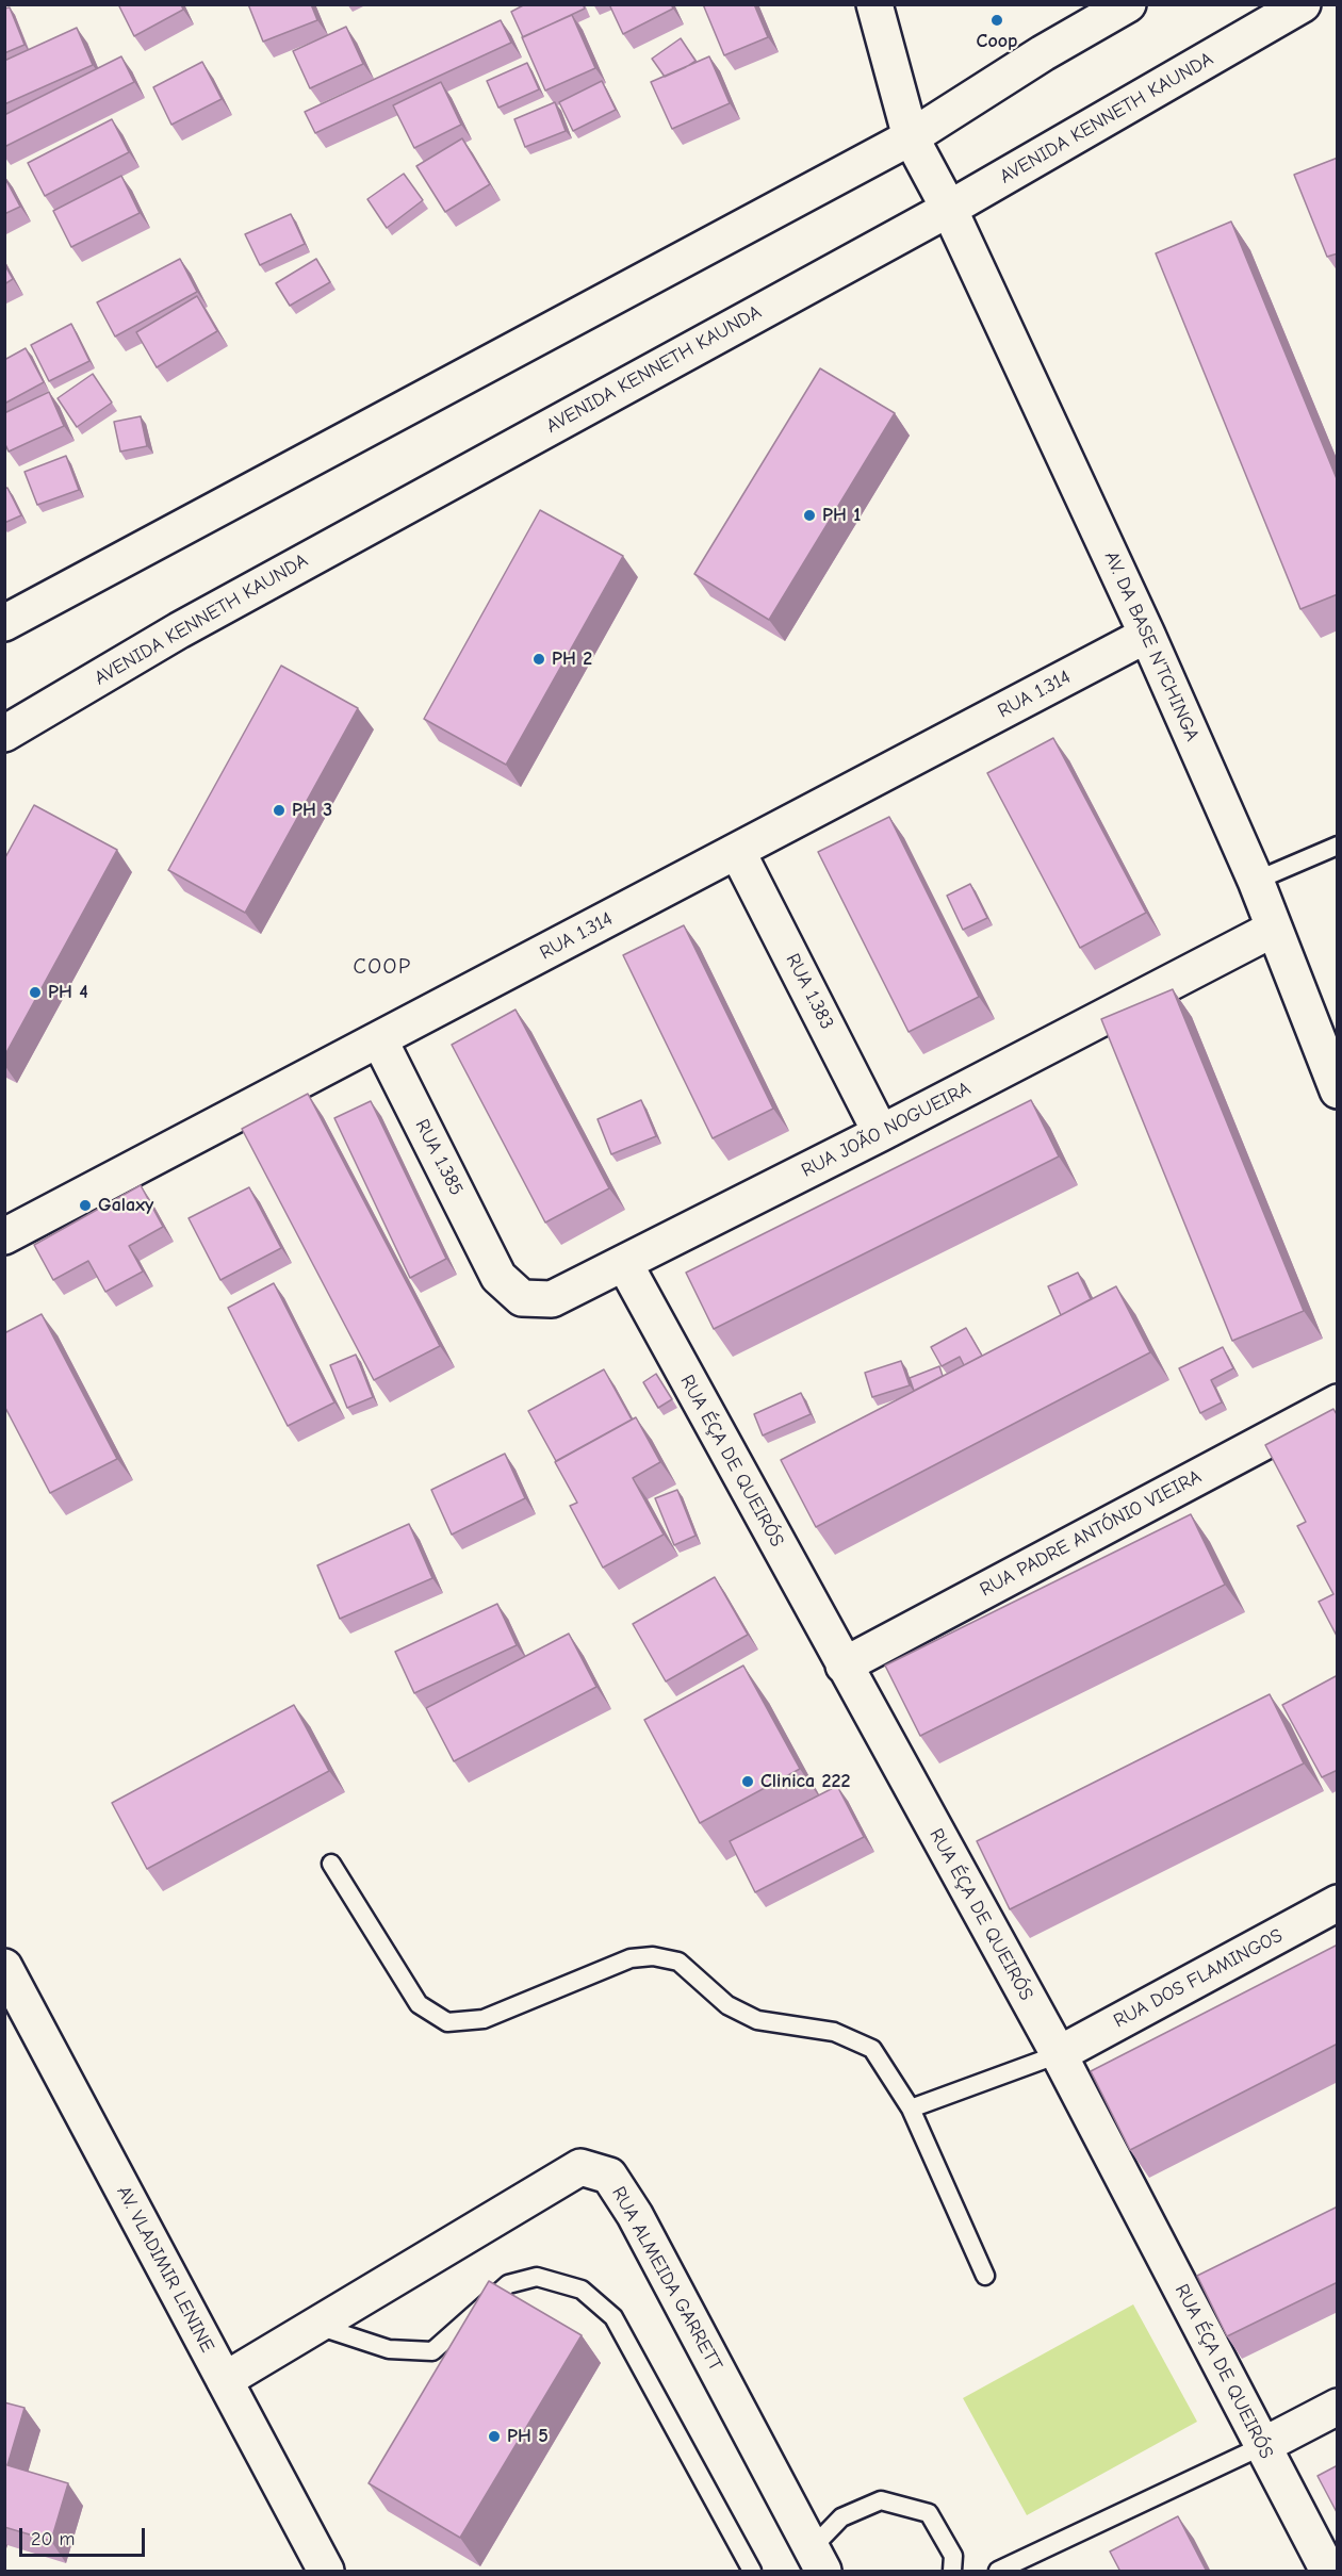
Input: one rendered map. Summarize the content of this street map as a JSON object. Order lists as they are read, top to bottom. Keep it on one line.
{"streets":{"street":["AVENIDA KENNETH KAUNDA","AV. DA BASE N'TCHINGA","RUA 1.314","RUA 1.383","RUA JOÃO NOGUEIRA","RUA 1.385","RUA ÉÇA DE QUEIRÓS","RUA PADRE ANTÓNIO VIEIRA","RUA DOS FLAMINGOS","AV. VLADIMIR LENINE","RUA ALMEIDA GARRETT"]},"crossings":[["AVENIDA KENNETH KAUNDA","AV. DA BASE N'TCHINGA"],["AV. DA BASE N'TCHINGA","RUA 1.314"],["AV. DA BASE N'TCHINGA","RUA JOÃO NOGUEIRA"],["RUA 1.314","RUA 1.383"],["RUA 1.314","RUA 1.385"],["RUA 1.383","RUA JOÃO NOGUEIRA"],["RUA JOÃO NOGUEIRA","RUA 1.385"],["RUA JOÃO NOGUEIRA","RUA ÉÇA DE QUEIRÓS"],["RUA ÉÇA DE QUEIRÓS","RUA PADRE ANTÓNIO VIEIRA"],["RUA ÉÇA DE QUEIRÓS","RUA DOS FLAMINGOS"],["AV. VLADIMIR LENINE","RUA ALMEIDA GARRETT"]],"districts":["COOP"],"places":["Coop","PH 1","PH 2","PH 3","PH 4","Galaxy","Clinica 222","PH 5"],"scale_bar":"20 m"}
